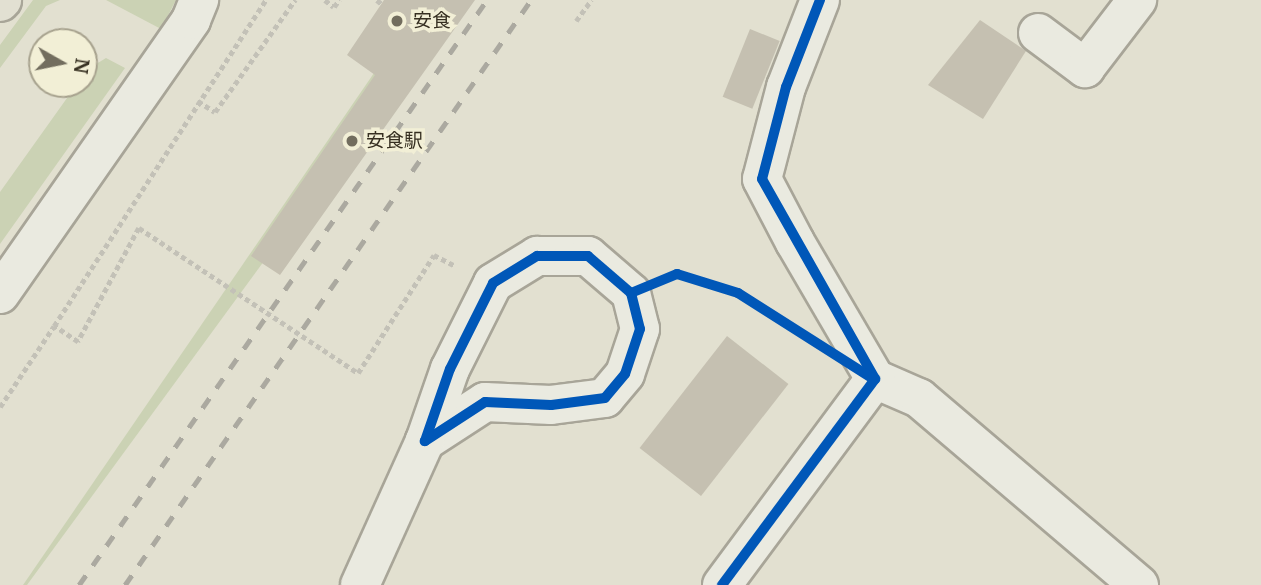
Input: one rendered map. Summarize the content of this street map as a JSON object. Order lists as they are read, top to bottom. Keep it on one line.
{"places":["安食","安食駅"],"north":"right"}
